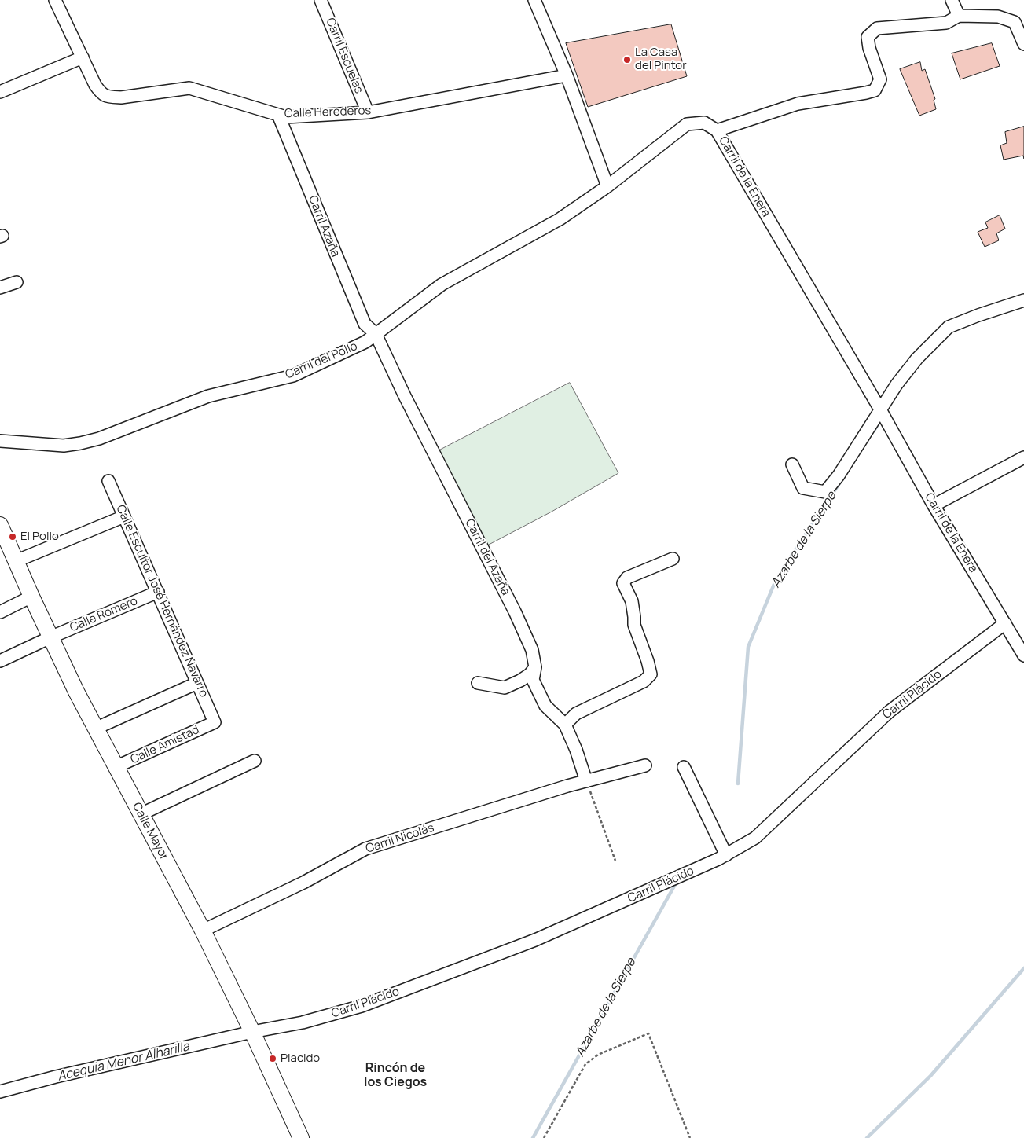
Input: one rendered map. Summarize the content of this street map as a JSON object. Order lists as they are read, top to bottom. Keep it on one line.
{"streets":{"main road":["Calle Mayor"],"street":["Carril Escuelas","Calle Herederos","Carril de la Enera","Carril Azaña","Carril del Pollo","Carril del Azaña","Calle Escultor José Hernández Navarro","Calle Romero","Carril Plácido","Calle Amistad","Carril Nicolás"]},"crossings":[["Carril Escuelas","Calle Herederos"],["Calle Herederos","Carril Azaña"],["Carril de la Enera","Carril del Pollo"],["Carril de la Enera","Carril Plácido"],["Carril Azaña","Carril del Pollo"],["Carril Azaña","Carril del Azaña"],["Carril del Pollo","Carril del Azaña"],["Carril del Azaña","Carril Nicolás"],["Calle Escultor José Hernández Navarro","Calle Romero"],["Calle Escultor José Hernández Navarro","Calle Amistad"],["Calle Romero","Calle Mayor"],["Carril Plácido","Calle Mayor"],["Calle Amistad","Calle Mayor"],["Calle Mayor","Carril Nicolás"]],"districts":["Rincón de los Ciegos"],"water":["Azarbe de la Sierpe","Acequia Menor Alharilla"],"places":["La Casa del Pintor","El Pollo","Placido"]}
